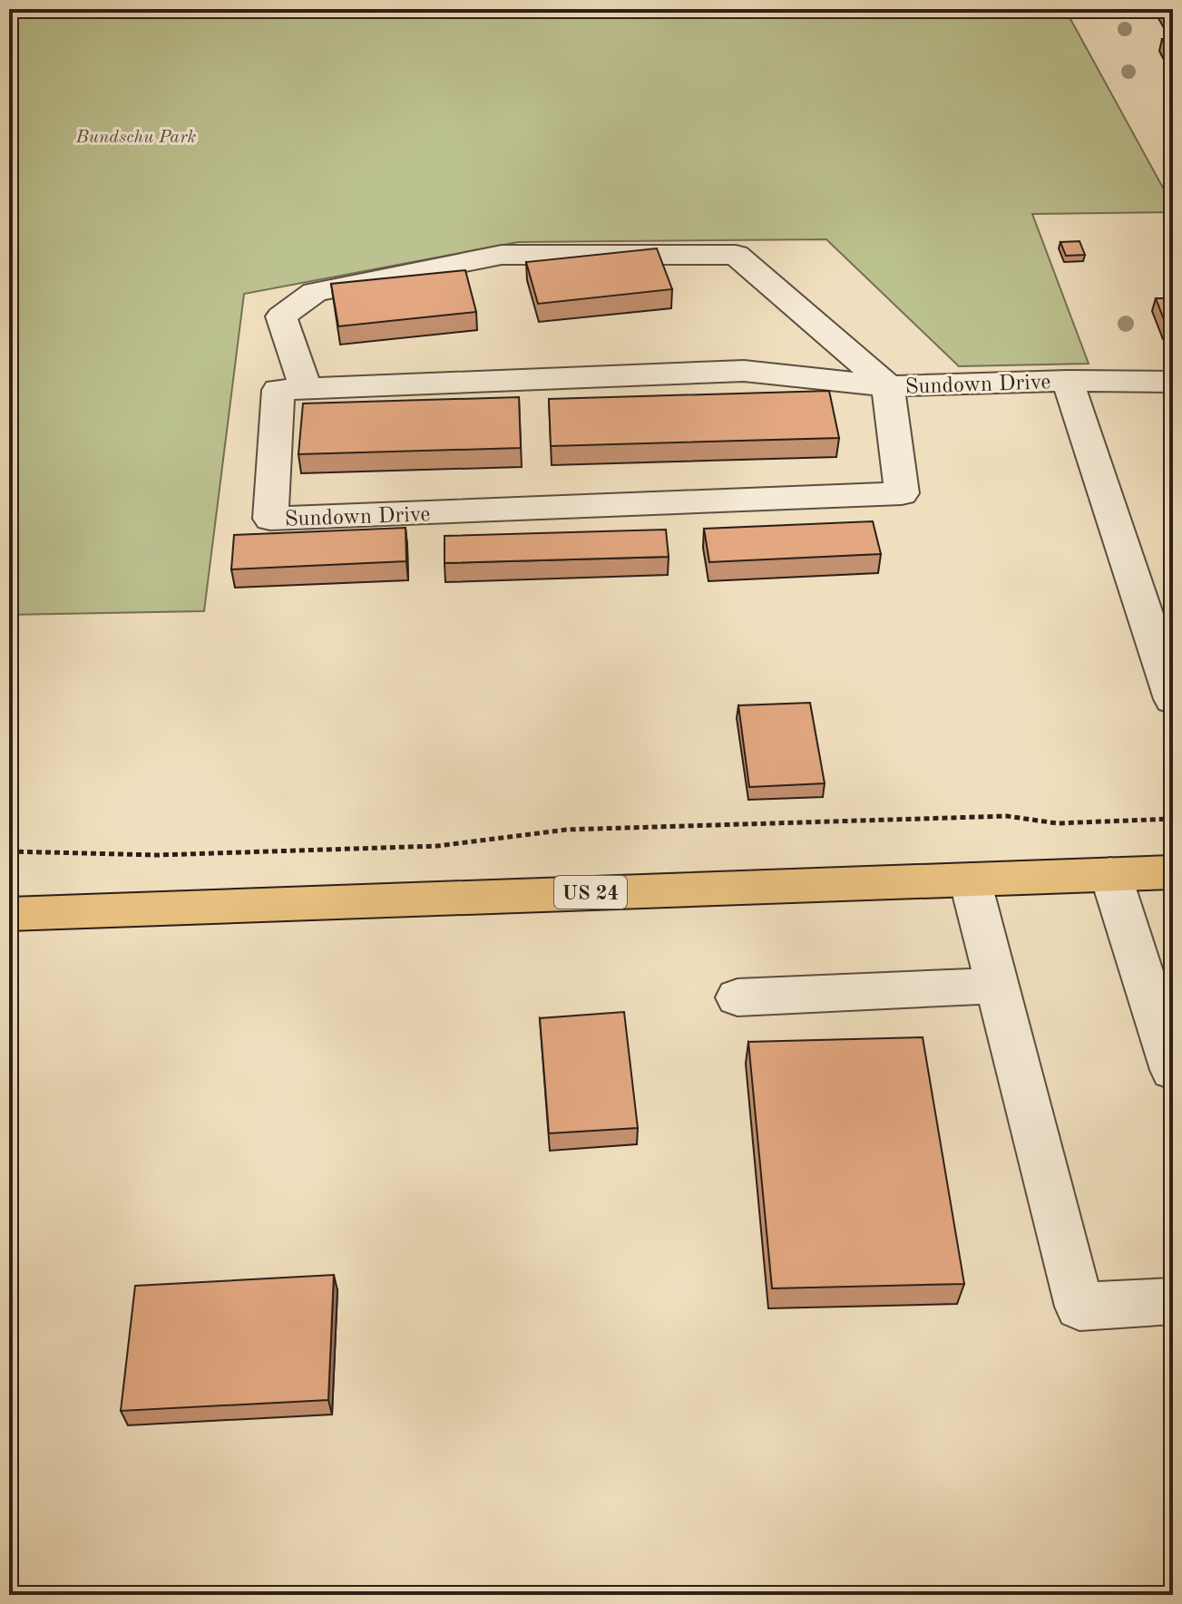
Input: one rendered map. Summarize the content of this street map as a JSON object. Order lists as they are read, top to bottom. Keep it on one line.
{"streets":{"main road":["US 24"],"street":["Sundown Drive"]},"parks":["Bundschu Park"]}
